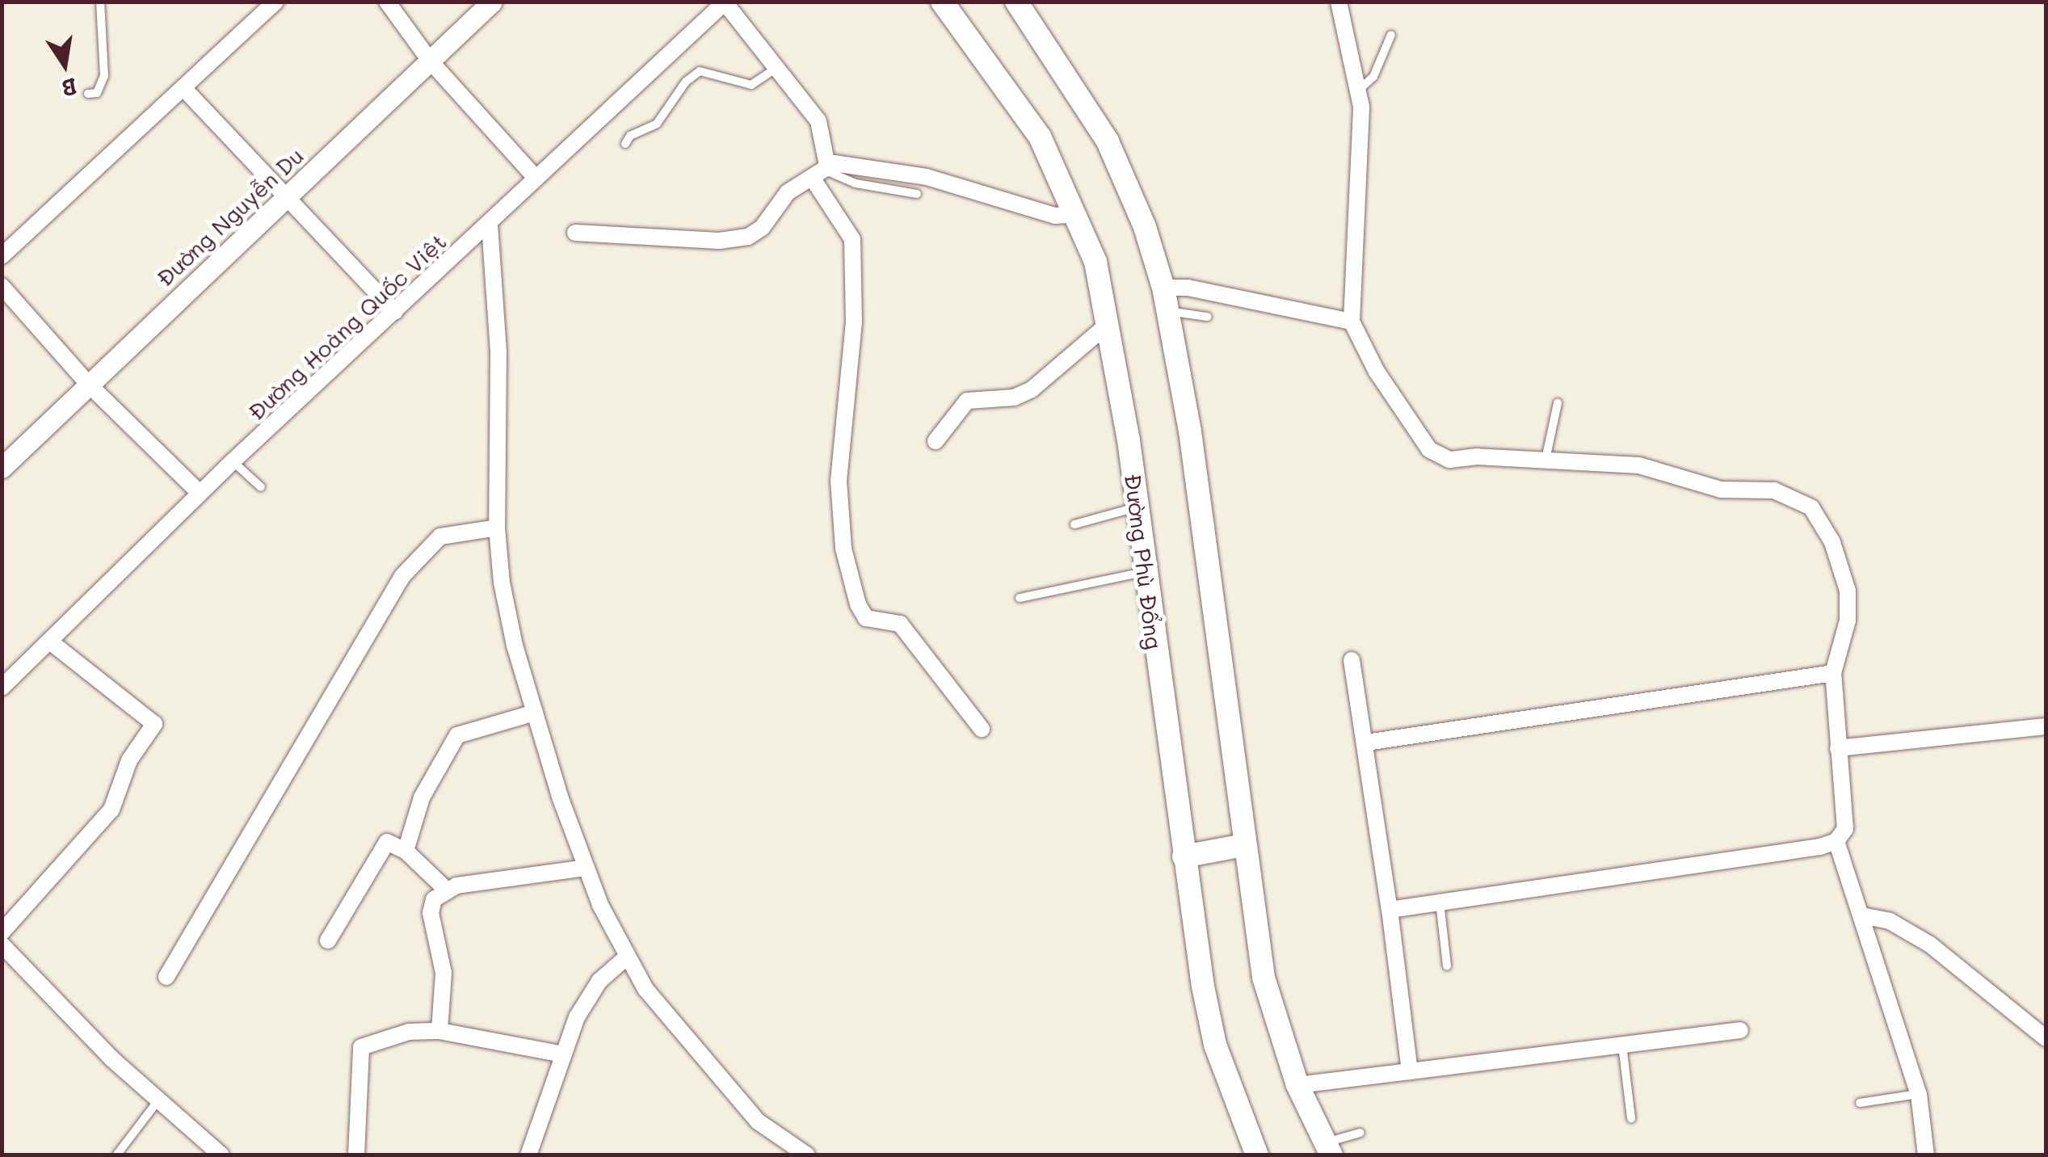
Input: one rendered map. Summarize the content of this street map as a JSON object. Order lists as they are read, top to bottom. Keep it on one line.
{"streets":{"main road":["Đường Phù Đổng"],"street":["Đường Nguyễn Du","Đường Hoàng Quốc Việt"]},"north":"bottom"}
